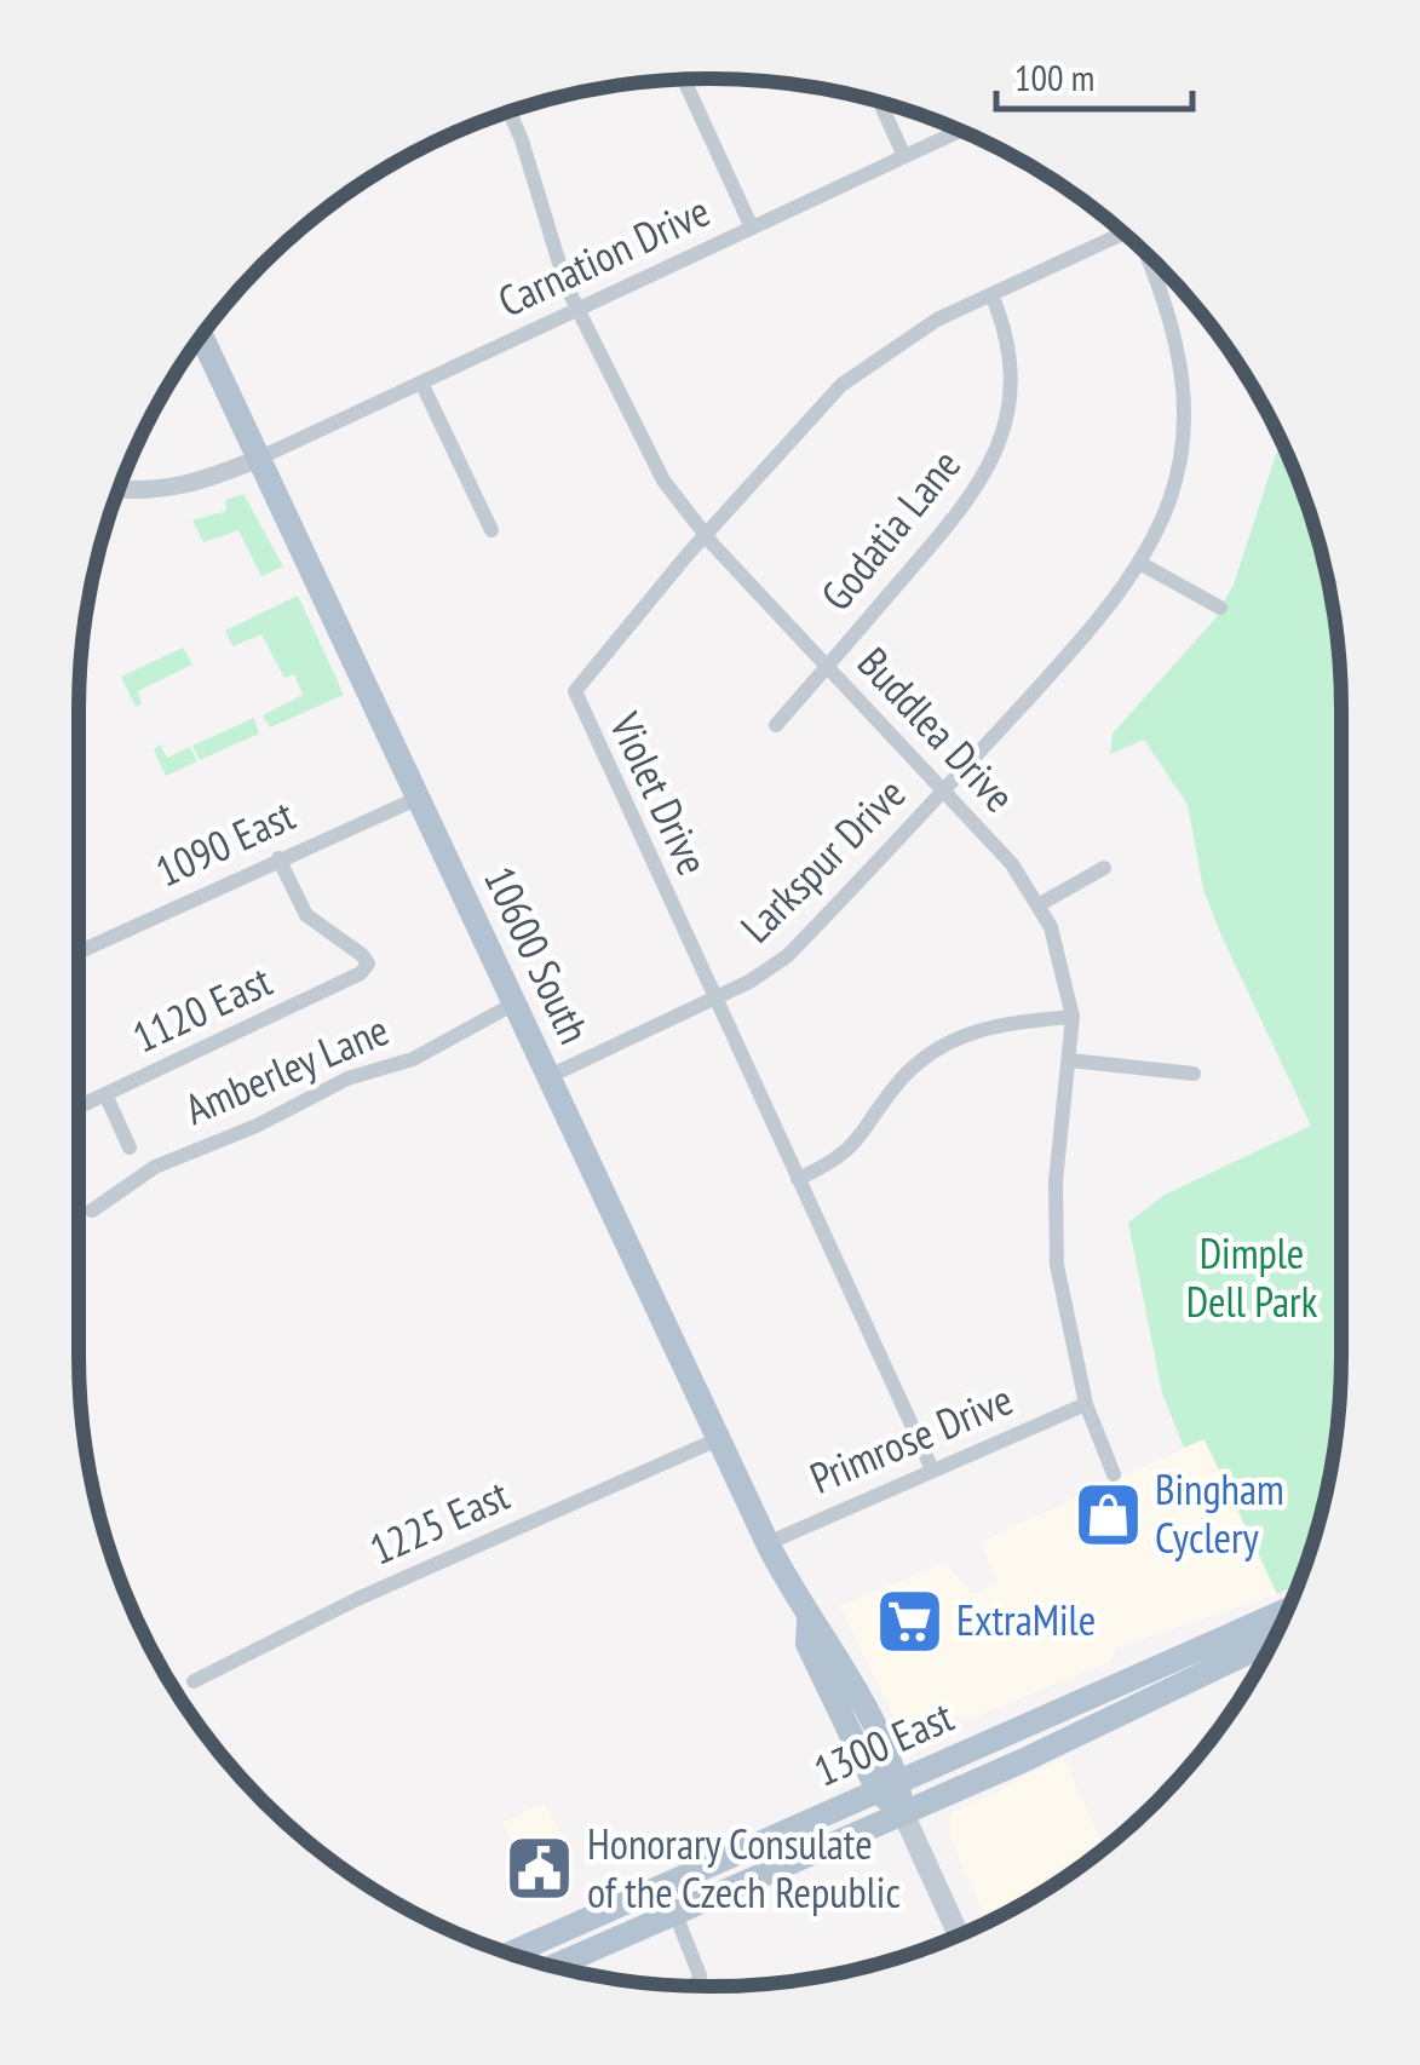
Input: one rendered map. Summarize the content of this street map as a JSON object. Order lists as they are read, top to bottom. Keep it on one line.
{"streets":{"main road":["10600 South","1300 East"],"street":["Carnation Drive","Godatia Lane","Buddlea Drive","Violet Drive","1090 East","Larkspur Drive","1120 East","Amberley Lane","Primrose Drive","1225 East"]},"crossings":[["Carnation Drive","Buddlea Drive"],["Carnation Drive","10600 South"],["Godatia Lane","Buddlea Drive"],["Godatia Lane","Violet Drive"],["Buddlea Drive","Violet Drive"],["Buddlea Drive","Larkspur Drive"],["Buddlea Drive","Primrose Drive"],["Violet Drive","Larkspur Drive"],["Violet Drive","Primrose Drive"],["1090 East","10600 South"],["1090 East","1120 East"],["Larkspur Drive","10600 South"],["10600 South","Amberley Lane"],["10600 South","Primrose Drive"],["10600 South","1225 East"],["10600 South","1300 East"]],"parks":["Dimple Dell Park"],"places":{"shop":["Bingham Cyclery"],"supermarket":["ExtraMile"],"public building":["Honorary Consulate of the Czech Republic"]},"scale_bar":"100 m"}
